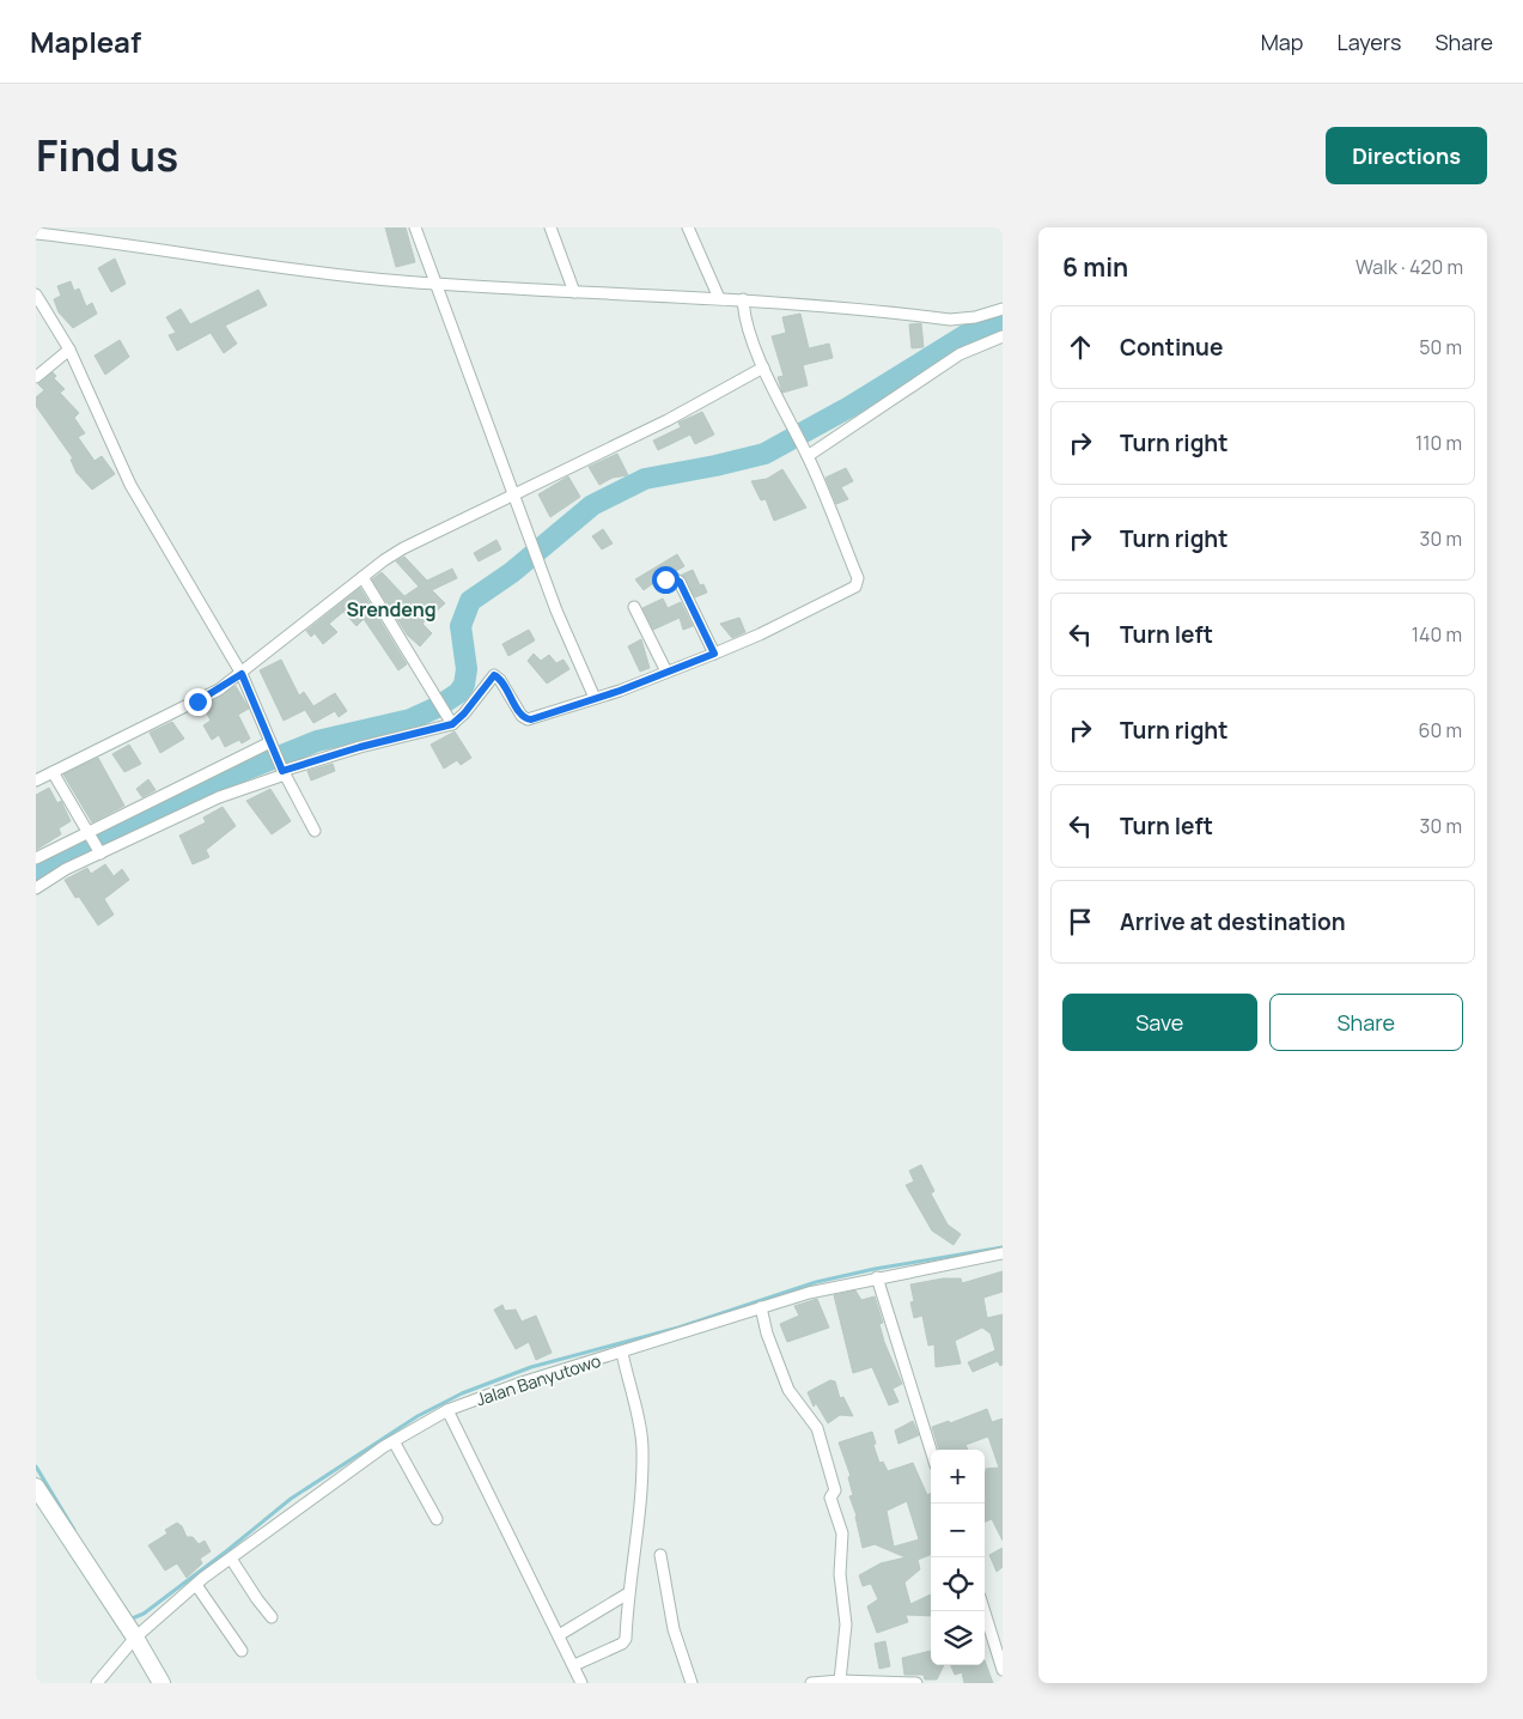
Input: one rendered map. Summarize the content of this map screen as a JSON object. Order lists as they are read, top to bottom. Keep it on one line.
{"streets":{"street":["Jalan Banyutowo"]},"districts":["Srendeng"],"page":{"header":"Mapleaf","nav":["Map","Layers","Share"],"title":"Find us","buttons":["Directions",["Save","Share"]],"heading":["6 min","Walk · 420 m"],"list":[["Continue","50 m"],["Turn right","110 m"],["Turn right","30 m"],["Turn left","140 m"],["Turn right","60 m"],["Turn left","30 m"],"Arrive at destination"],"map_buttons":["+","−"]}}
